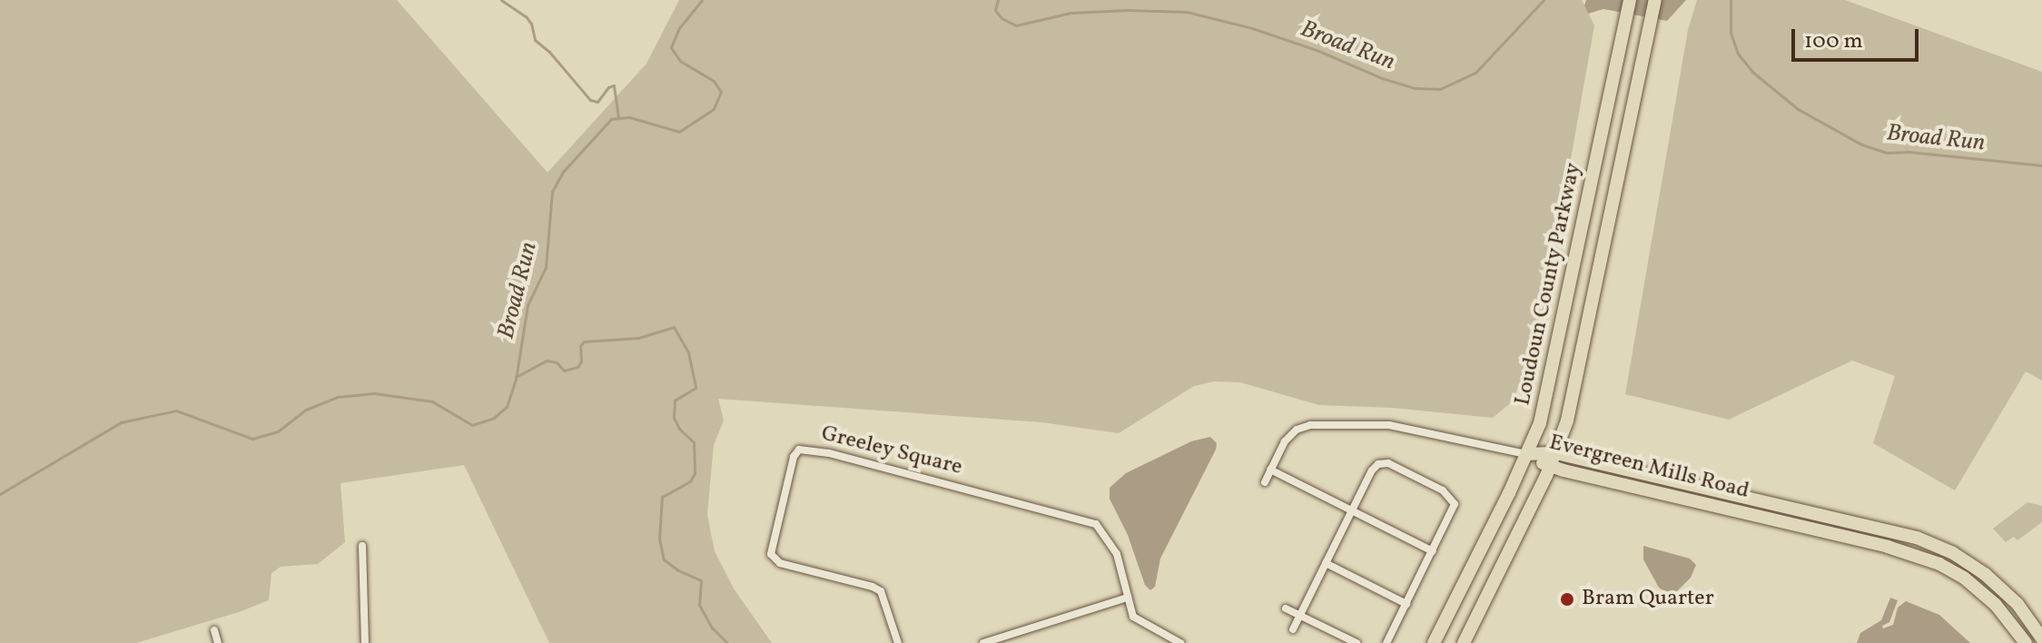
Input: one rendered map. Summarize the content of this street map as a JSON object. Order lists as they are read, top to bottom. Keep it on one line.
{"streets":{"main road":["Loudoun County Parkway","Evergreen Mills Road"],"street":["Greeley Square"]},"crossings":[["Loudoun County Parkway","Evergreen Mills Road"]],"water":["Broad Run"],"places":["Bram Quarter"],"scale_bar":"100 m"}
